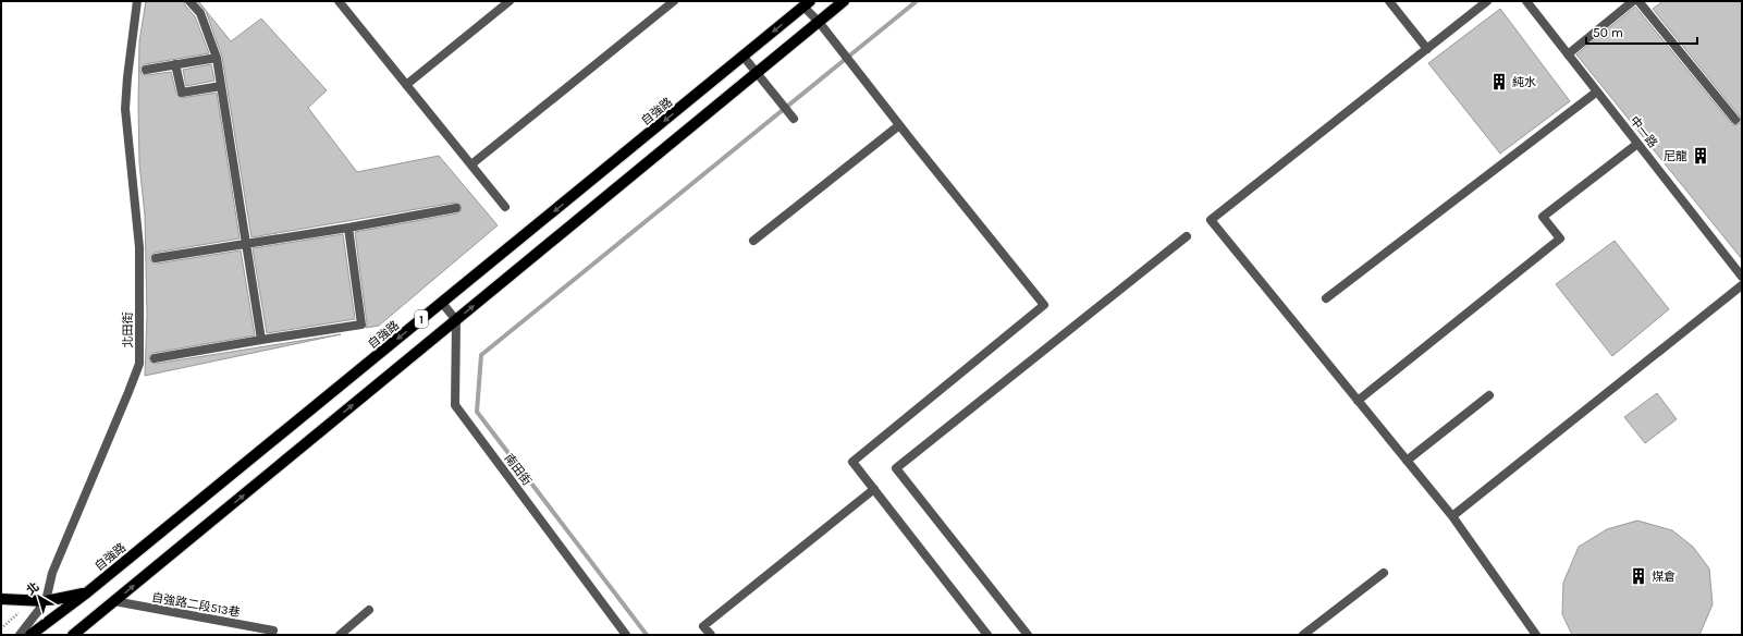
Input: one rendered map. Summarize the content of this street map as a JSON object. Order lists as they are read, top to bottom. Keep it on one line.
{"streets":{"main road":["自強路","1"],"street":["中一路","北田街","南田街","自強路二段513巷"]},"crossings":[["1","南田街"],["1","自強路二段513巷"]],"places":{"building":["純水","尼龍","煤倉"]},"scale_bar":"50 m","north":"top left"}
